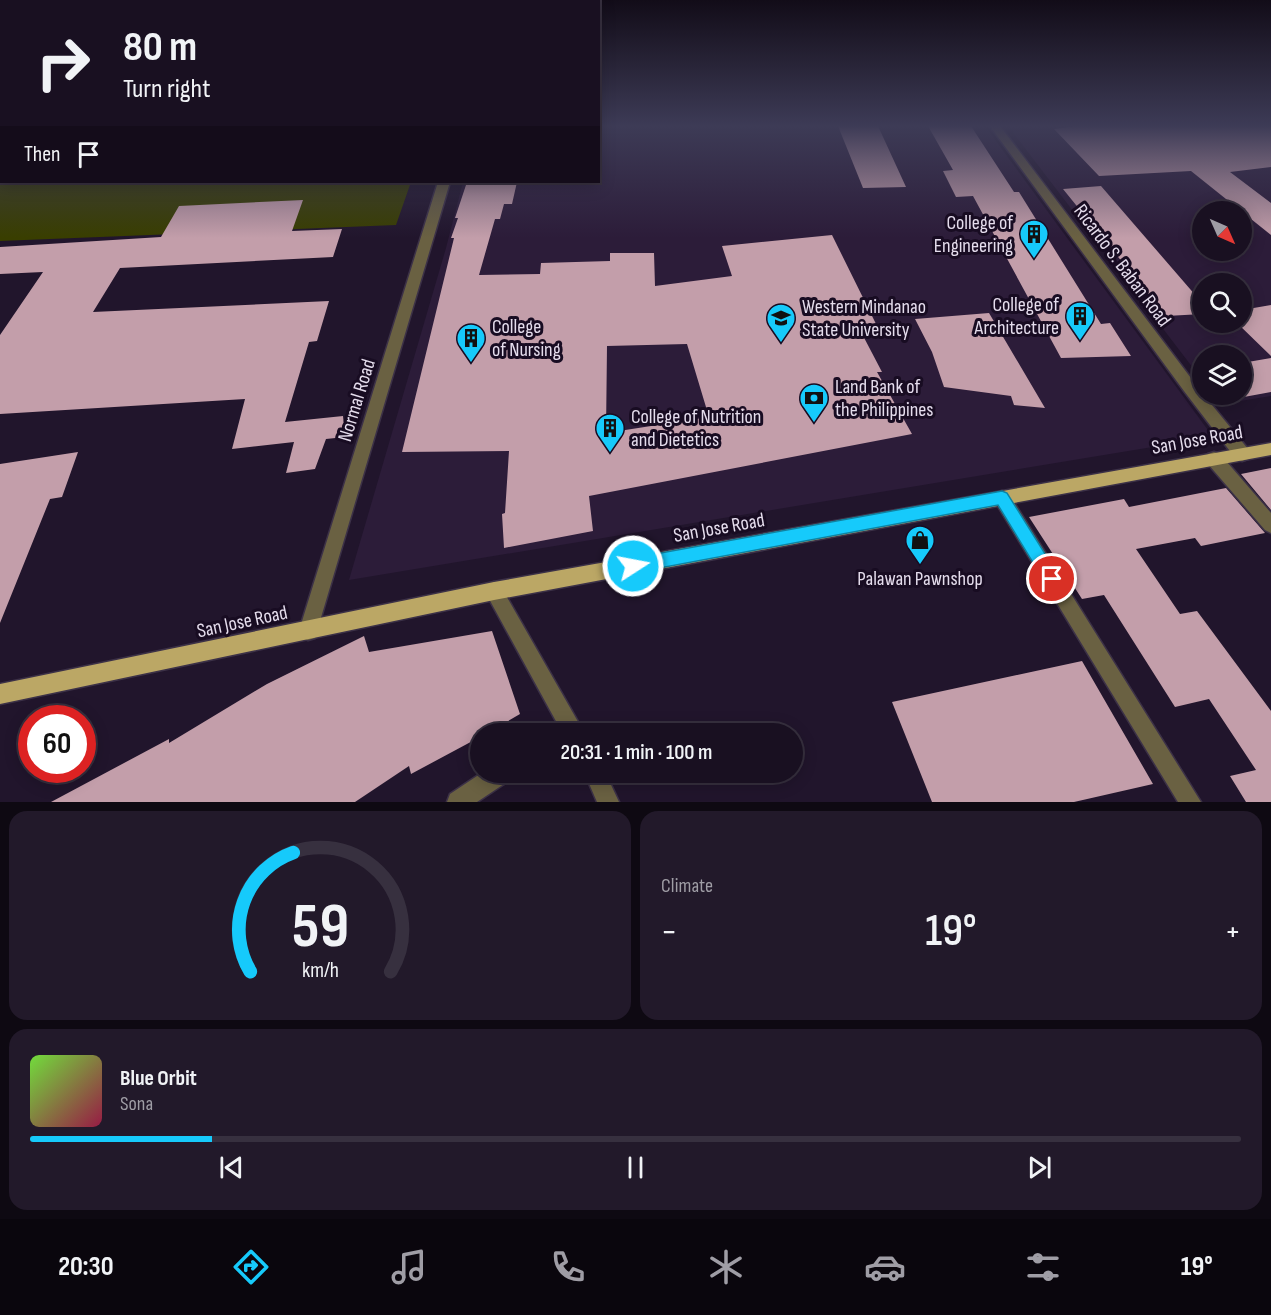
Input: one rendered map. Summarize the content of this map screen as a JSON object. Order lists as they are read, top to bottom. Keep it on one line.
{"streets":{"main road":["San Jose Road"],"street":["Ricardo S. Baban Road","Normal Road"]},"crossings":[["Ricardo S. Baban Road","San Jose Road"],["Normal Road","San Jose Road"]],"places":{"building":["College of Engineering","College of Architecture","College of Nursing","College of Nutrition and Dietetics"],"school or university":["Western Mindanao State University"],"bank":["Land Bank of the Philippines"],"shop":["Palawan Pawnshop"]},"north":"bottom right","page":{"turn":["80 m","Turn right"],"then":"Then","limit":"60","trip":"20:31 · 1 min · 100 m","tile":"Climate","heat":["−","19°","+"],"song":["Blue Orbit","Sona"],"tabs":["20:30","19°"],"gauge":["59","km/h"]}}
